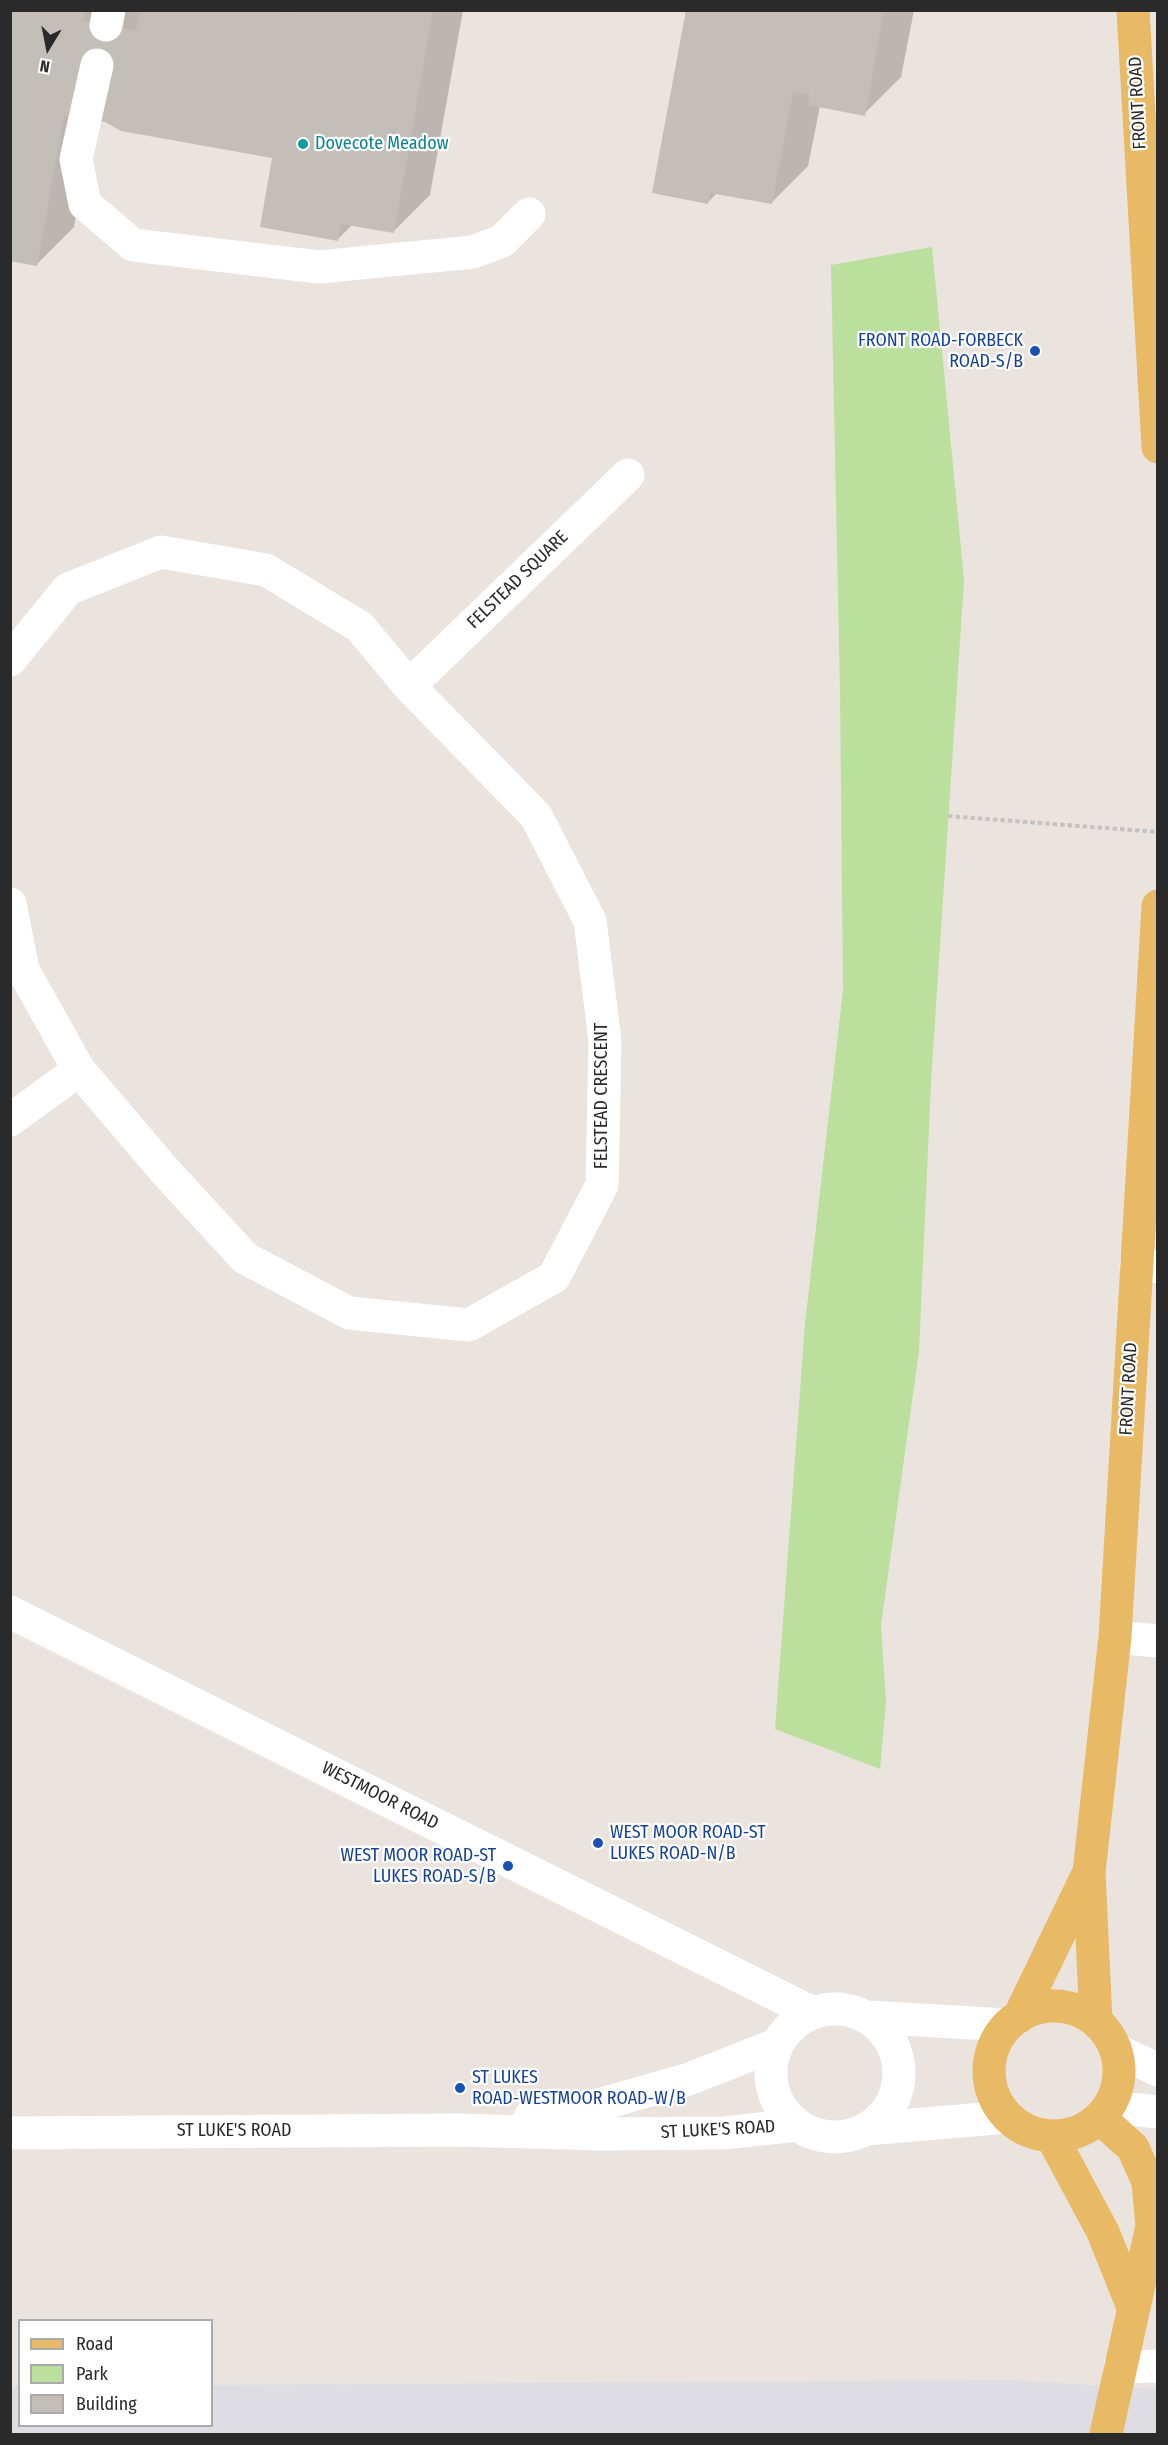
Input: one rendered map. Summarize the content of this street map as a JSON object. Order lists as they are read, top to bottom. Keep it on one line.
{"streets":{"main road":["FRONT ROAD"],"street":["FELSTEAD SQUARE","FELSTEAD CRESCENT","WESTMOOR ROAD","ST LUKE'S ROAD"]},"crossings":[["FELSTEAD SQUARE","FELSTEAD CRESCENT"],["WESTMOOR ROAD","ST LUKE'S ROAD"]],"places":["Dovecote Meadow","FRONT ROAD-FORBECK ROAD-S/B","WEST MOOR ROAD-ST LUKES ROAD-N/B","WEST MOOR ROAD-ST LUKES ROAD-S/B","ST LUKES ROAD-WESTMOOR ROAD-W/B"],"legend":["Road","Park","Building"],"north":"bottom"}
